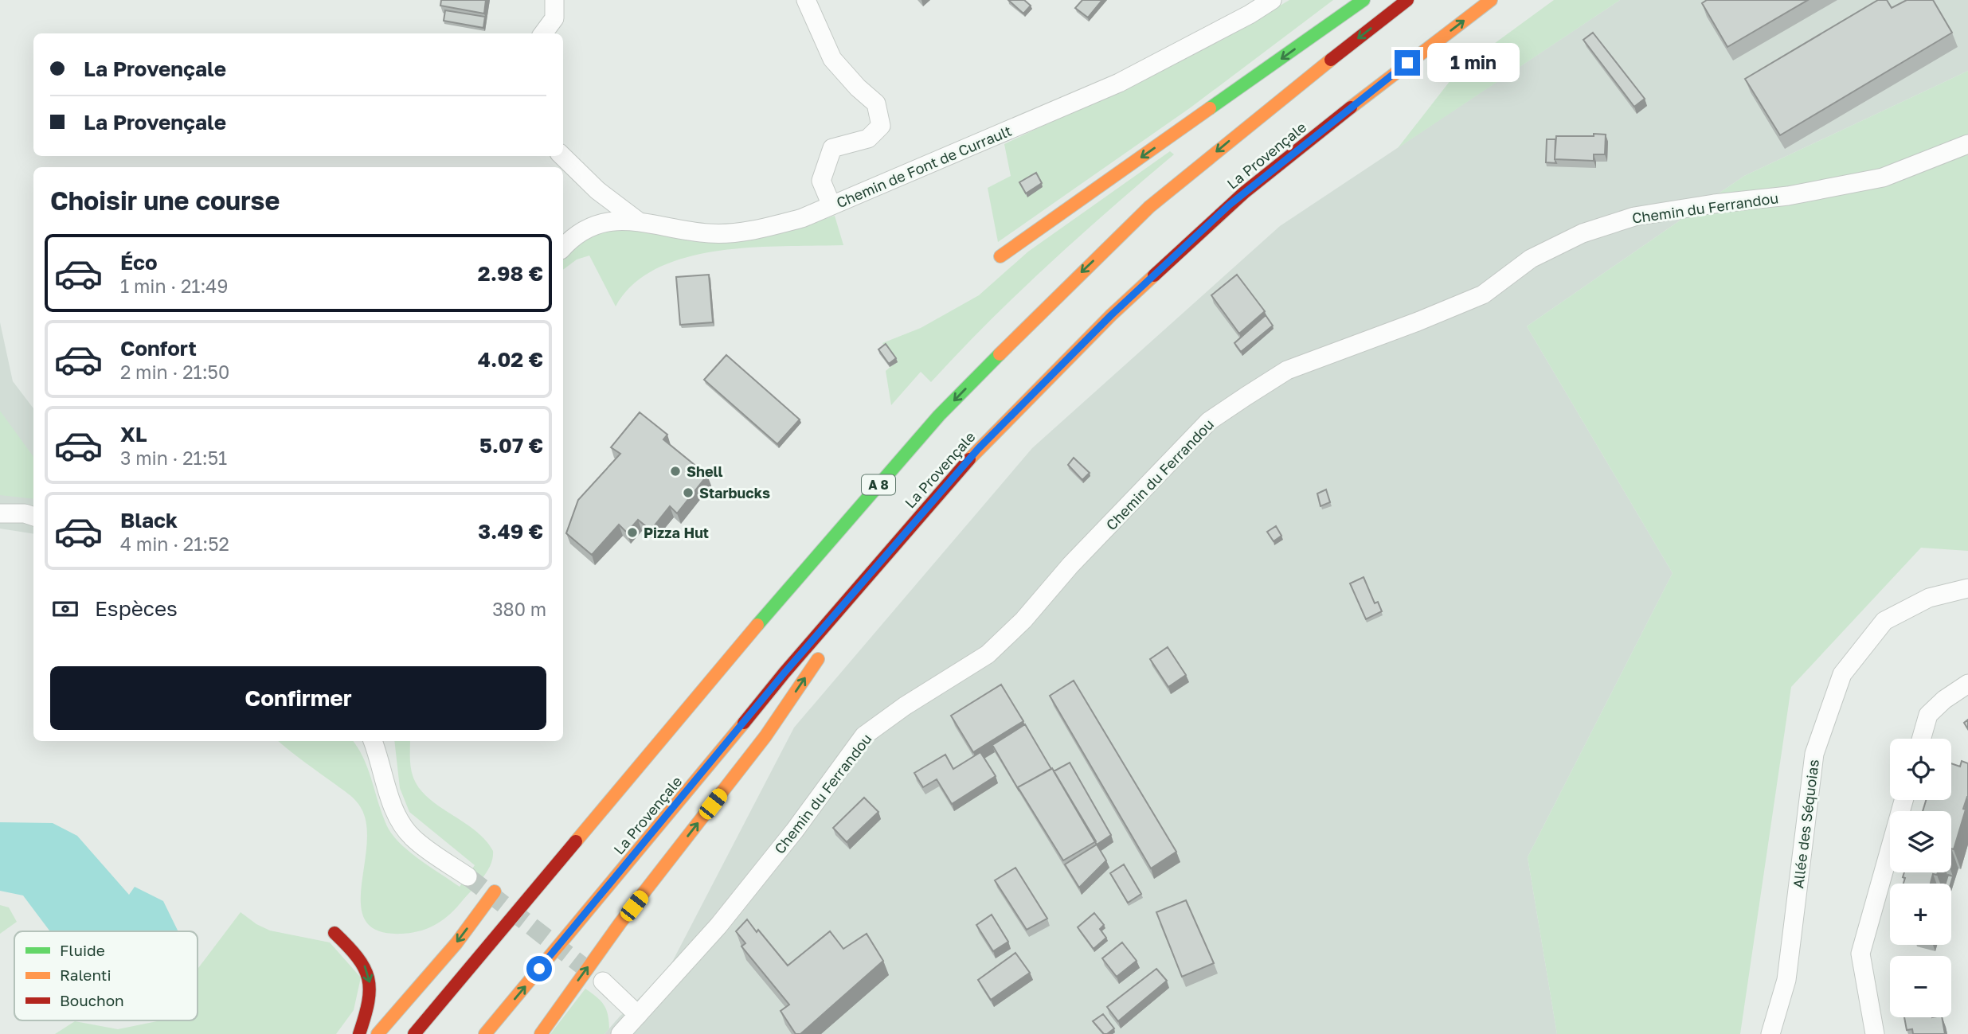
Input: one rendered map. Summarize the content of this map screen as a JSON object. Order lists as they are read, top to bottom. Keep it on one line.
{"streets":{"highway":["La Provençale","A 8"],"street":["Chemin de Font de Currault","Chemin du Ferrandou","Allée des Séquoias"]},"places":["Shell","Starbucks","Pizza Hut"],"legend":["Fluide","Ralenti","Bouchon"],"page":{"banner":["La Provençale","La Provençale"],"bubble":"1 min","heading":"Choisir une course","list":[{"name":"Éco","note":"1 min · 21:49","value":"2.98 €"},{"name":"Confort","note":"2 min · 21:50","value":"4.02 €"},{"name":"XL","note":"3 min · 21:51","value":"5.07 €"},{"name":"Black","note":"4 min · 21:52","value":"3.49 €"}],"pay":["Espèces","380 m"],"buttons":"Confirmer","map_buttons":["+","−"]}}
